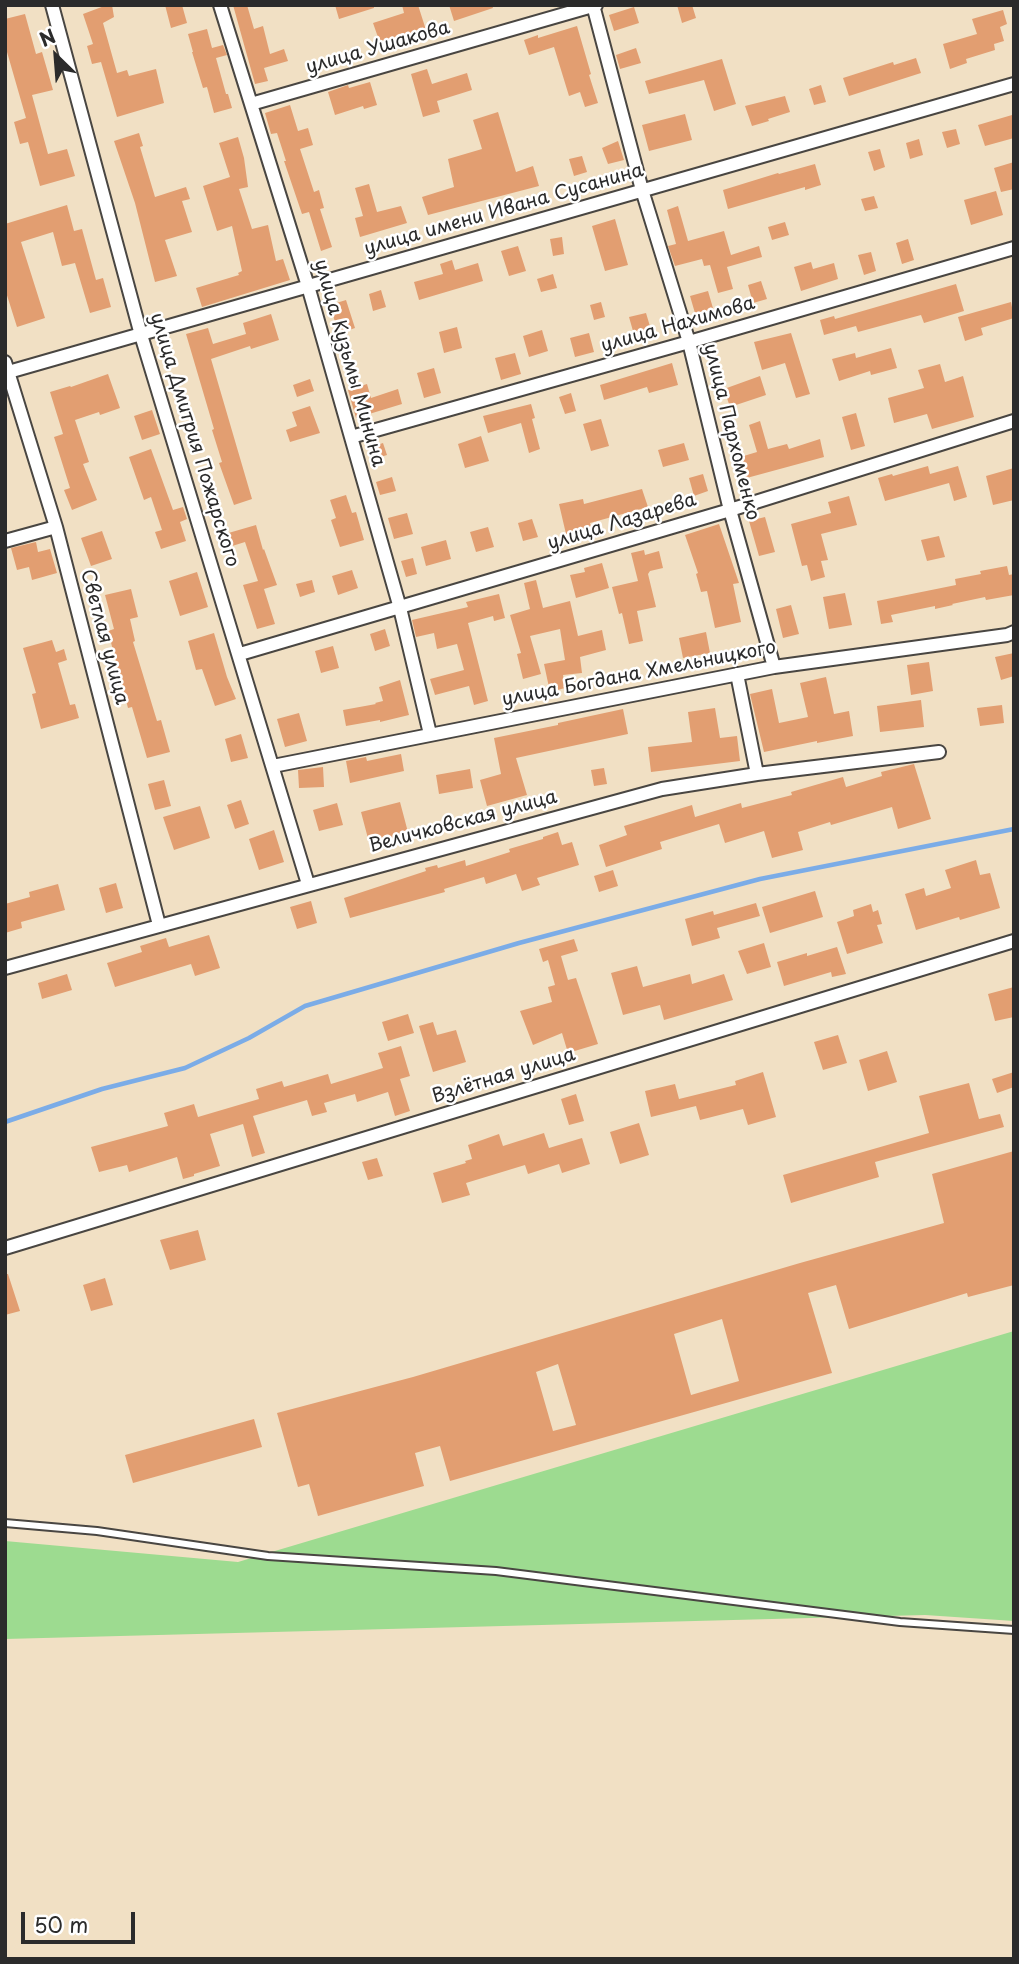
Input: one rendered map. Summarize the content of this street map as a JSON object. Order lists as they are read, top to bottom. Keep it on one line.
{"streets":{"street":["улица Ушакова","улица имени Ивана Сусанина","улица Нахимова","улица Кузьмы Минина","улица Пархоменко","улица Дмитрия Пожарского","улица Лазарева","Светлая улица","улица Богдана Хмельницкого","Величковская улица","Взлётная улица"]},"crossings":[["улица Ушакова","улица Кузьмы Минина"],["улица Ушакова","улица Пархоменко"],["улица имени Ивана Сусанина","улица Кузьмы Минина"],["улица имени Ивана Сусанина","улица Пархоменко"],["улица имени Ивана Сусанина","улица Дмитрия Пожарского"],["улица имени Ивана Сусанина","Светлая улица"],["улица Нахимова","улица Кузьмы Минина"],["улица Нахимова","улица Пархоменко"],["улица Кузьмы Минина","улица Лазарева"],["улица Кузьмы Минина","улица Богдана Хмельницкого"],["улица Пархоменко","улица Лазарева"],["улица Пархоменко","улица Богдана Хмельницкого"],["улица Дмитрия Пожарского","улица Лазарева"],["улица Дмитрия Пожарского","улица Богдана Хмельницкого"],["улица Дмитрия Пожарского","Величковская улица"],["Светлая улица","Величковская улица"]],"scale_bar":"50 m","north":"top left"}
